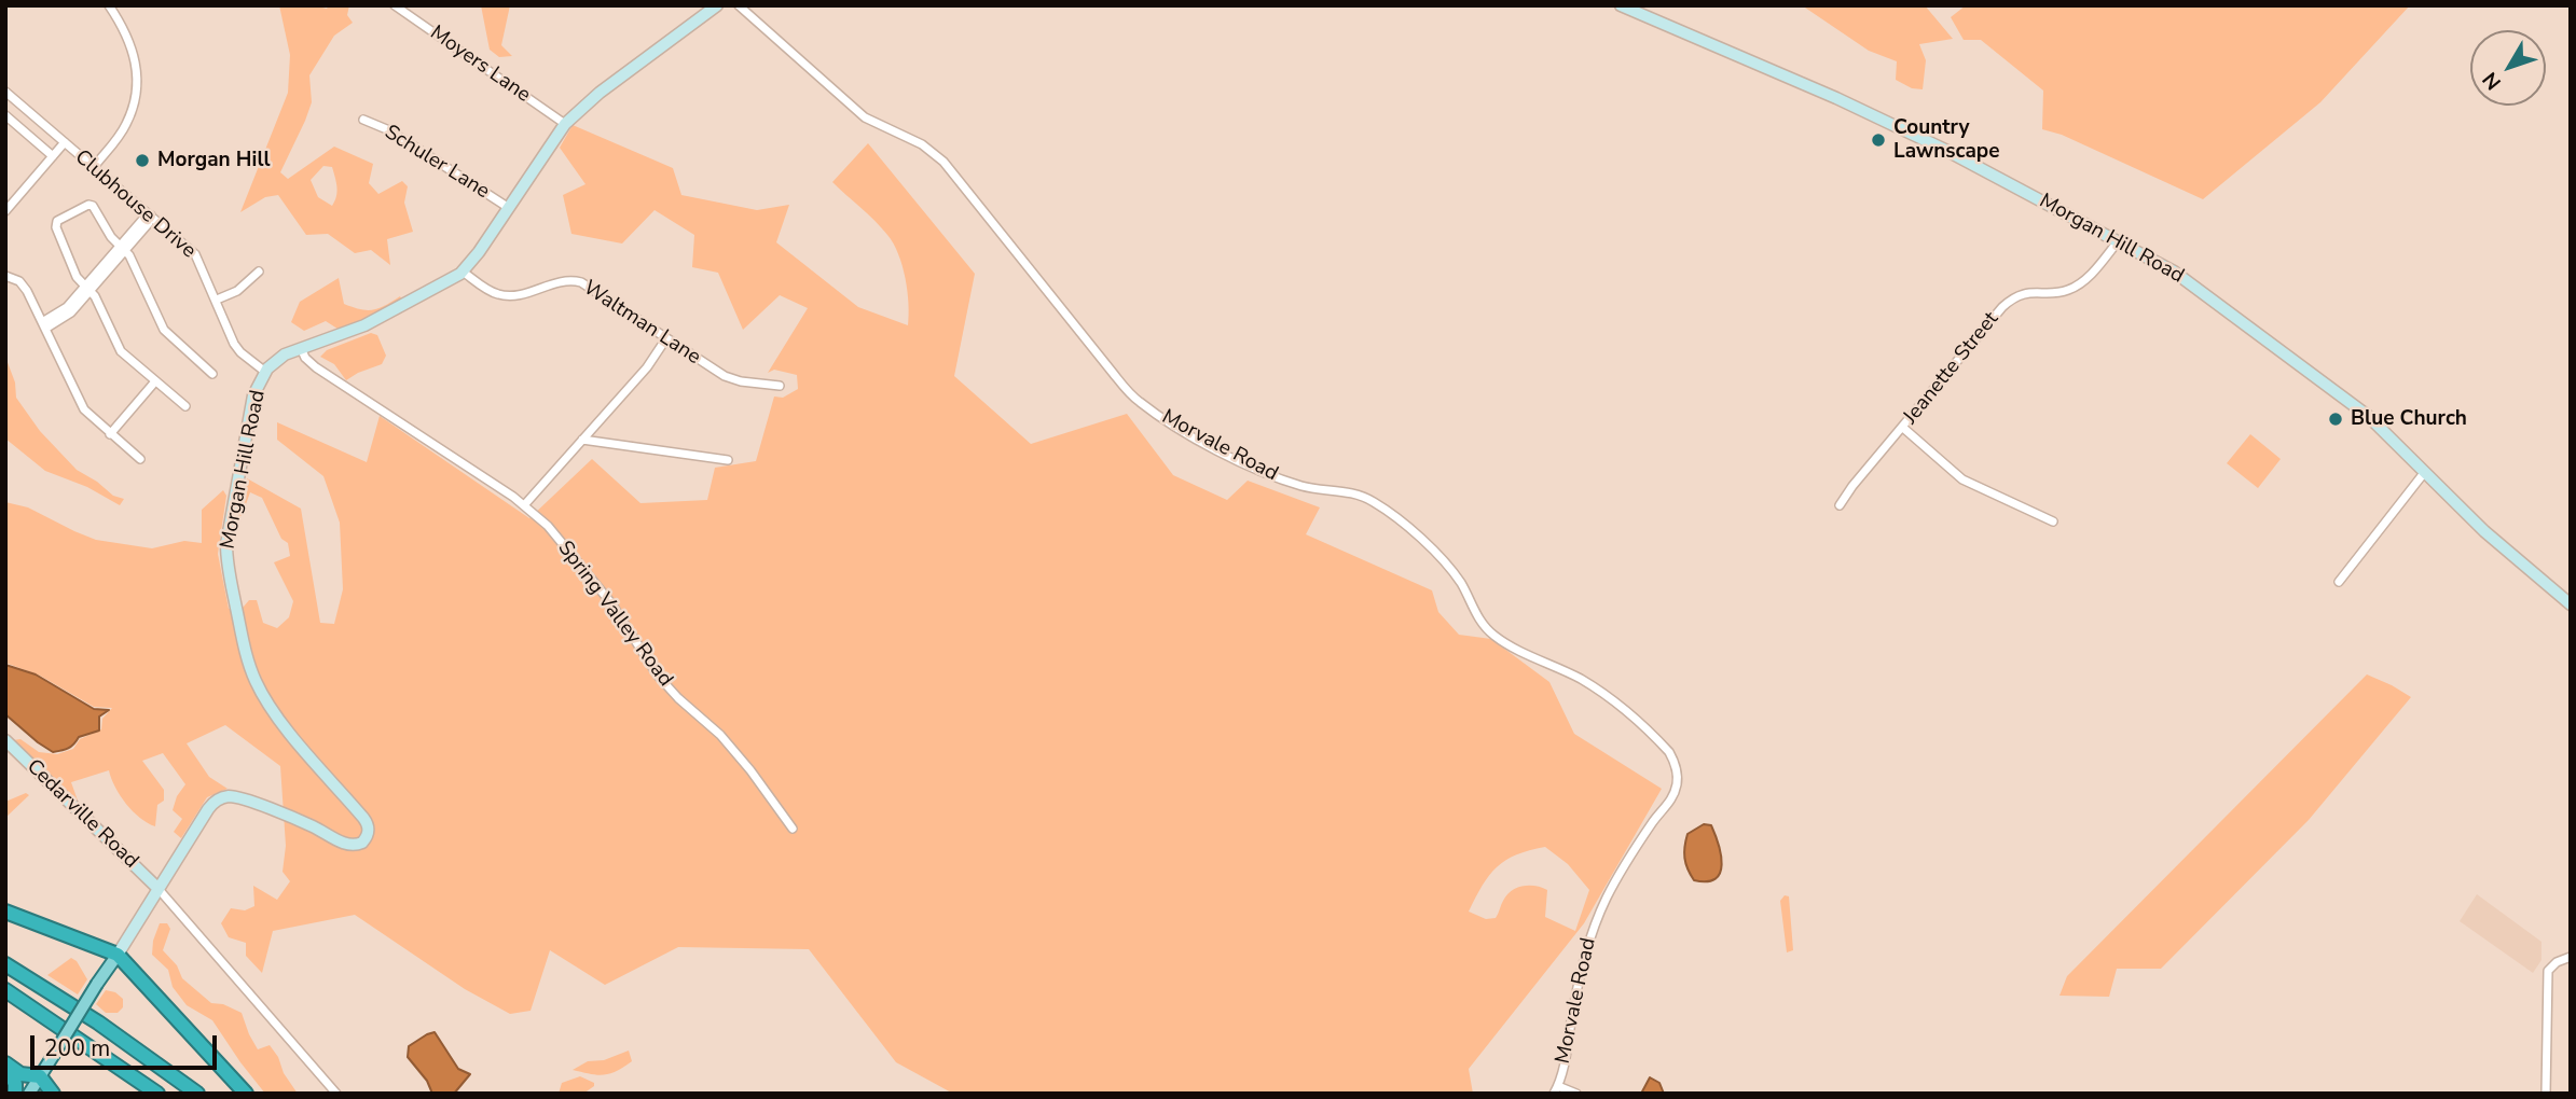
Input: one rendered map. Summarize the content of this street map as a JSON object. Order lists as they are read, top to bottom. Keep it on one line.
{"streets":{"main road":["Morgan Hill Road","Cedarville Road"],"street":["Moyers Lane","Schuler Lane","Clubhouse Drive","Waltman Lane","Jeanette Street","Morvale Road","Spring Valley Road"]},"crossings":[["Moyers Lane","Morgan Hill Road"],["Schuler Lane","Morgan Hill Road"],["Clubhouse Drive","Morgan Hill Road"],["Morgan Hill Road","Waltman Lane"],["Morgan Hill Road","Jeanette Street"],["Morgan Hill Road","Spring Valley Road"],["Morgan Hill Road","Cedarville Road"]],"places":["Country Lawnscape","Morgan Hill","Blue Church"],"scale_bar":"200 m","north":"bottom left"}
